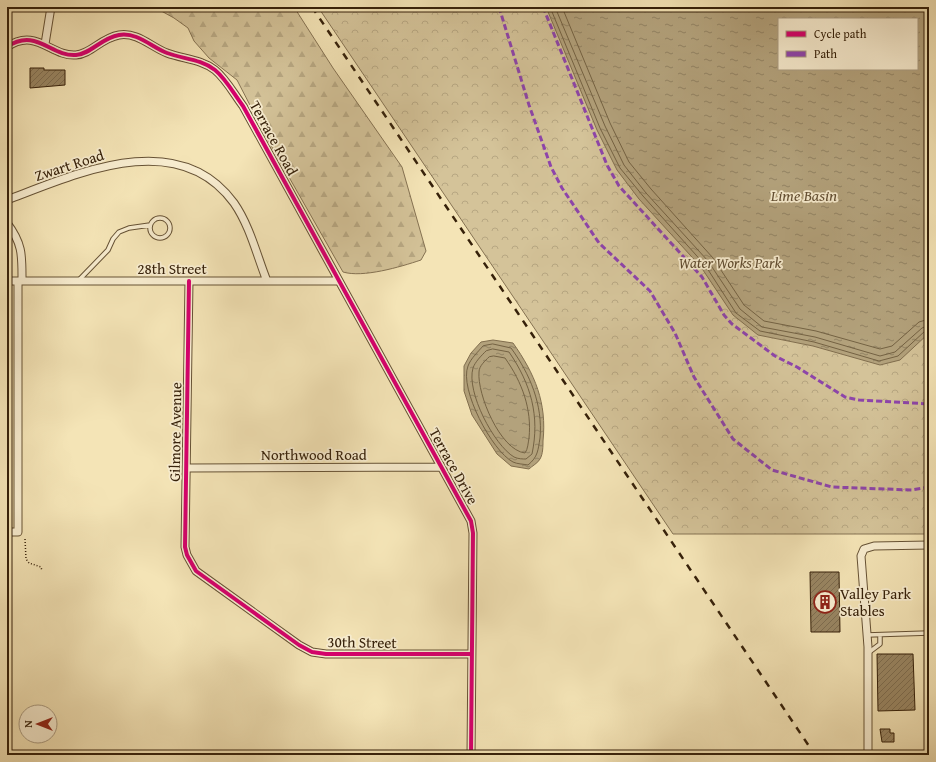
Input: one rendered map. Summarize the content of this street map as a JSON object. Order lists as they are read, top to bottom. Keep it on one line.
{"streets":{"street":["Terrace Road","Zwart Road","28th Street","Gilmore Avenue","Northwood Road","Terrace Drive","30th Street"]},"crossings":[["Terrace Road","28th Street"],["Terrace Road","Terrace Drive"],["Zwart Road","28th Street"],["28th Street","Gilmore Avenue"],["28th Street","Terrace Drive"],["Gilmore Avenue","Northwood Road"],["Gilmore Avenue","30th Street"],["Northwood Road","Terrace Drive"],["Terrace Drive","30th Street"]],"water":["Lime Basin"],"parks":["Water Works Park"],"places":{"building":["Valley Park Stables"]},"legend":["Cycle path","Path"],"north":"left"}
